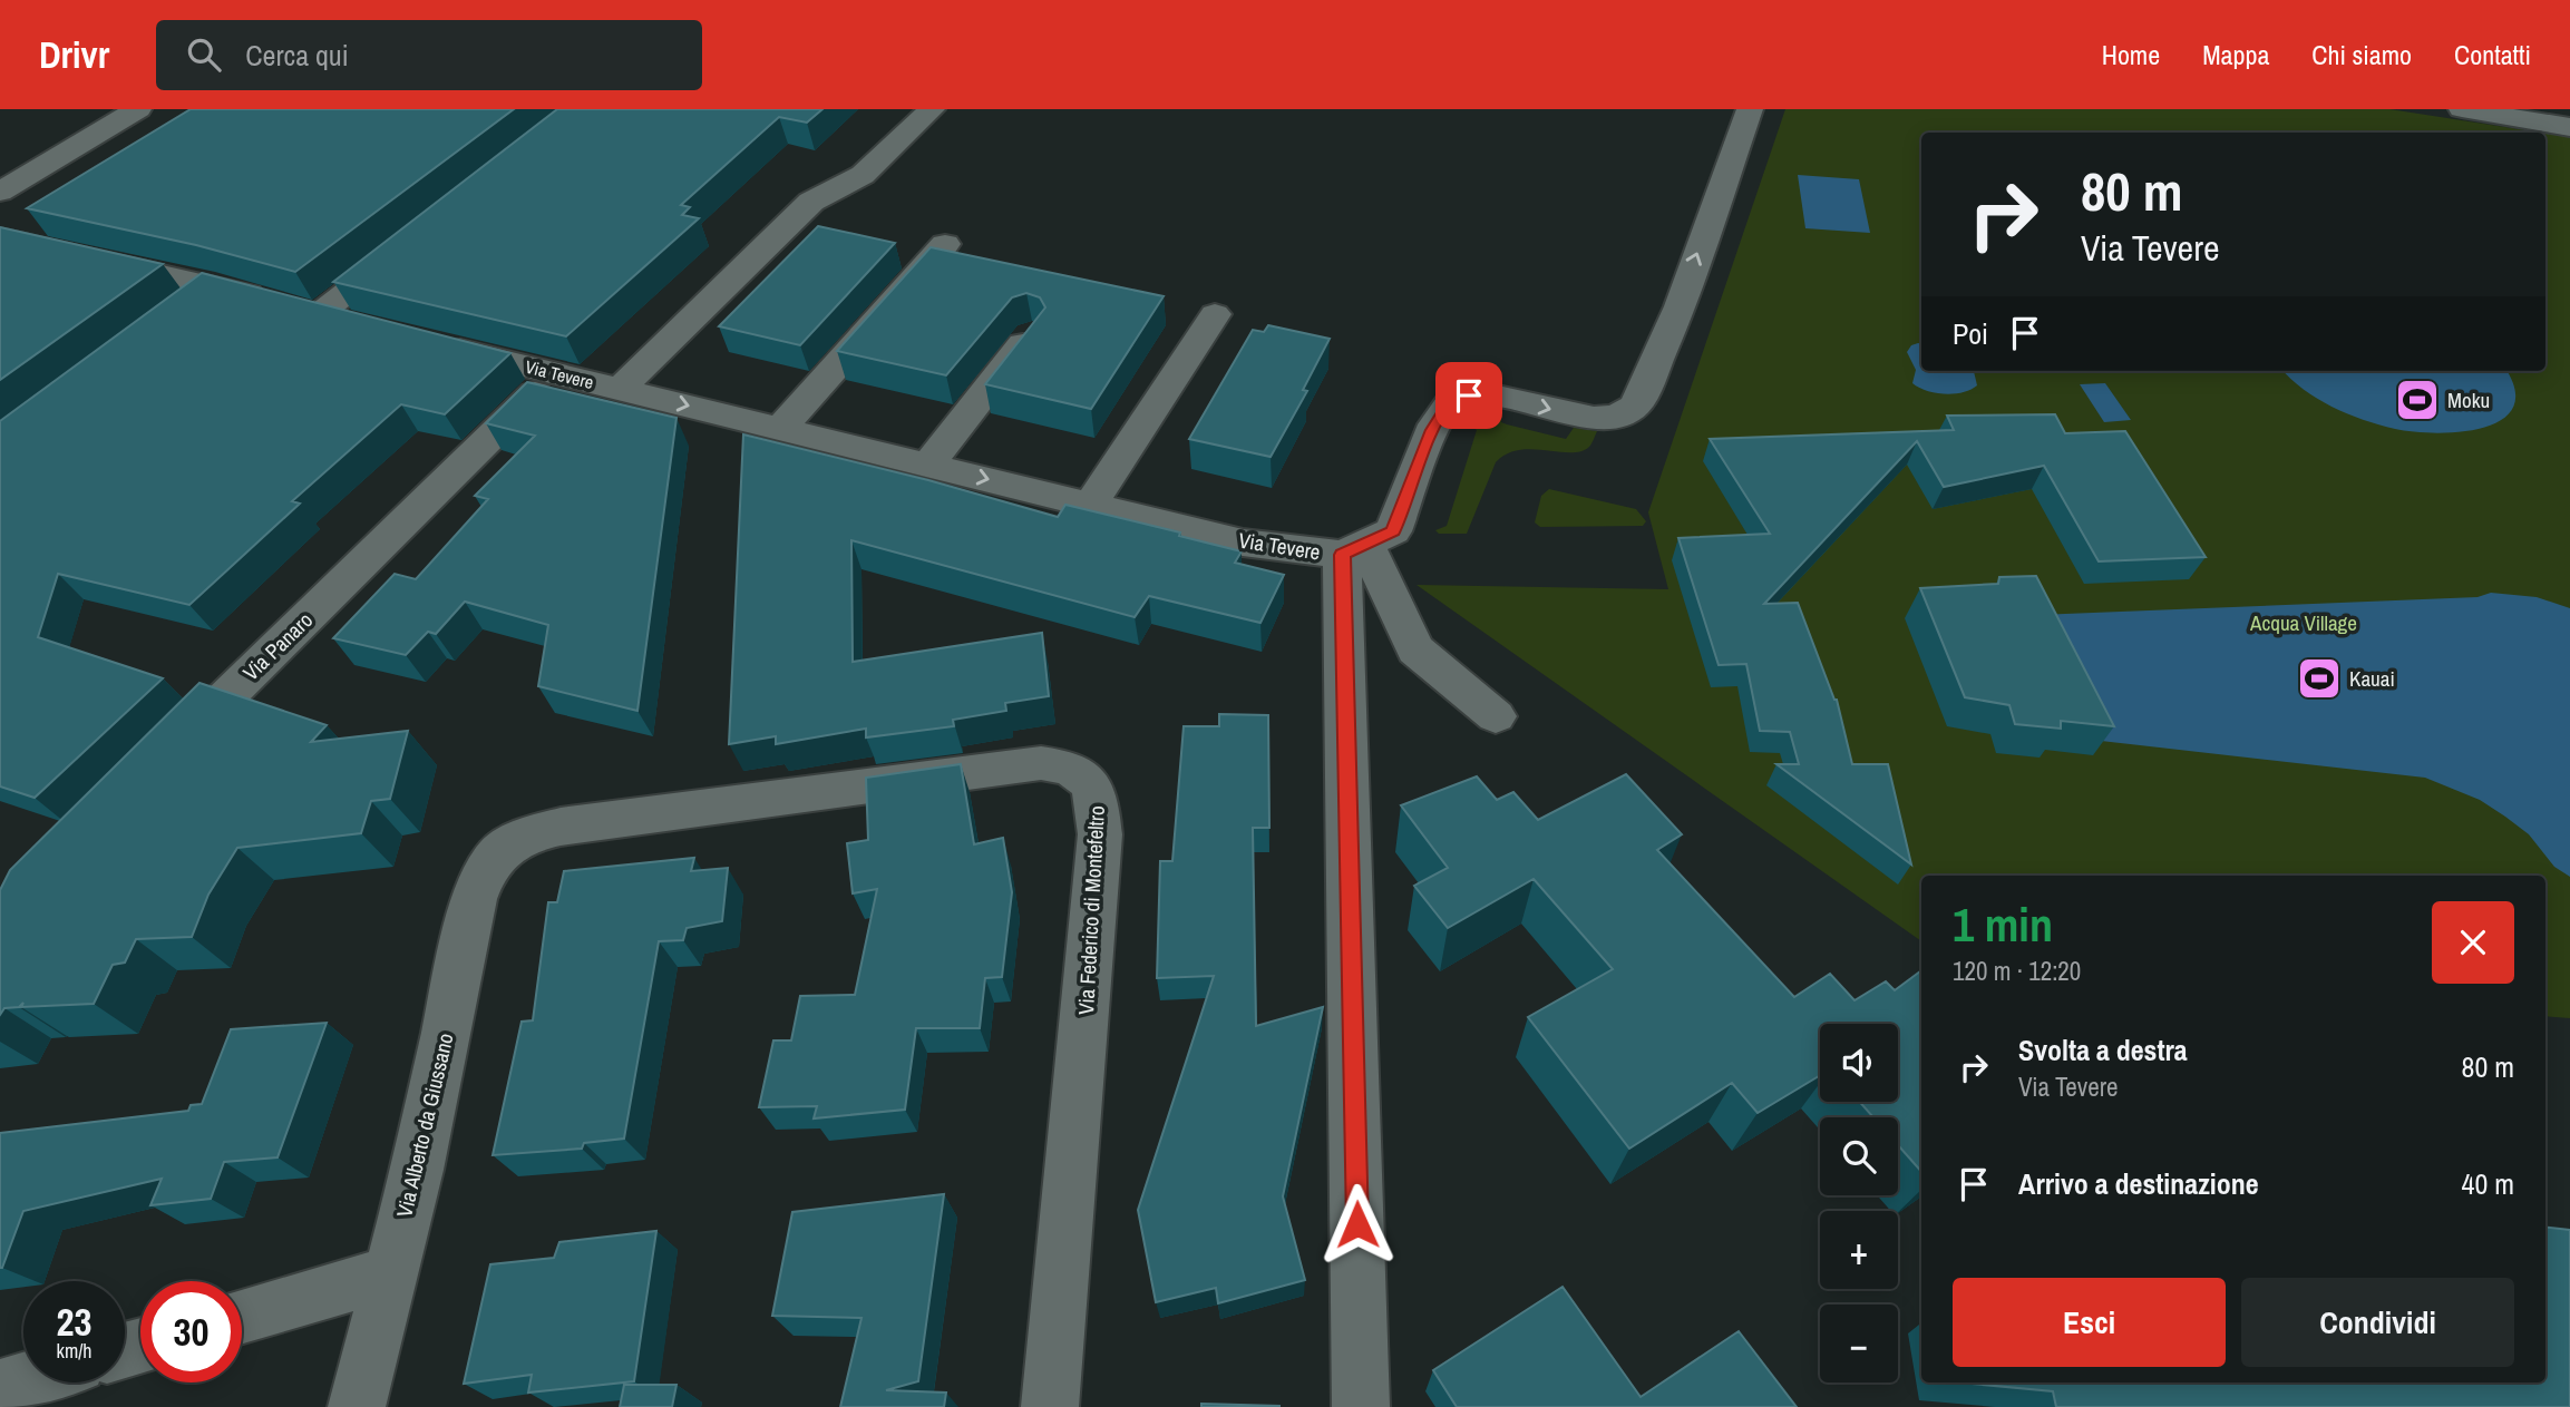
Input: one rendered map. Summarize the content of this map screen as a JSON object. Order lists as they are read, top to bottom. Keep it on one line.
{"streets":{"street":["Via Tevere","Via Panaro","Via Federico di Montefeltro","Via Alberto da Giussano"]},"crossings":[["Via Tevere","Via Panaro"],["Via Federico di Montefeltro","Via Alberto da Giussano"]],"parks":["Acqua Village"],"places":{"sports":["Moku","Kauai"]},"page":{"header":"Drivr","search":"Cerca qui","nav":["Home","Mappa","Chi siamo","Contatti"],"turn":["80 m","Via Tevere"],"then":"Poi","heading":["1 min","120 m · 12:20"],"list":[{"name":"Svolta a destra","note":"Via Tevere","value":"80 m"},{"name":"Arrivo a destinazione","value":"40 m"}],"map_buttons":["+","−"],"buttons":["Esci","Condividi"],"speed":"23 km/h","limit":"30"}}
